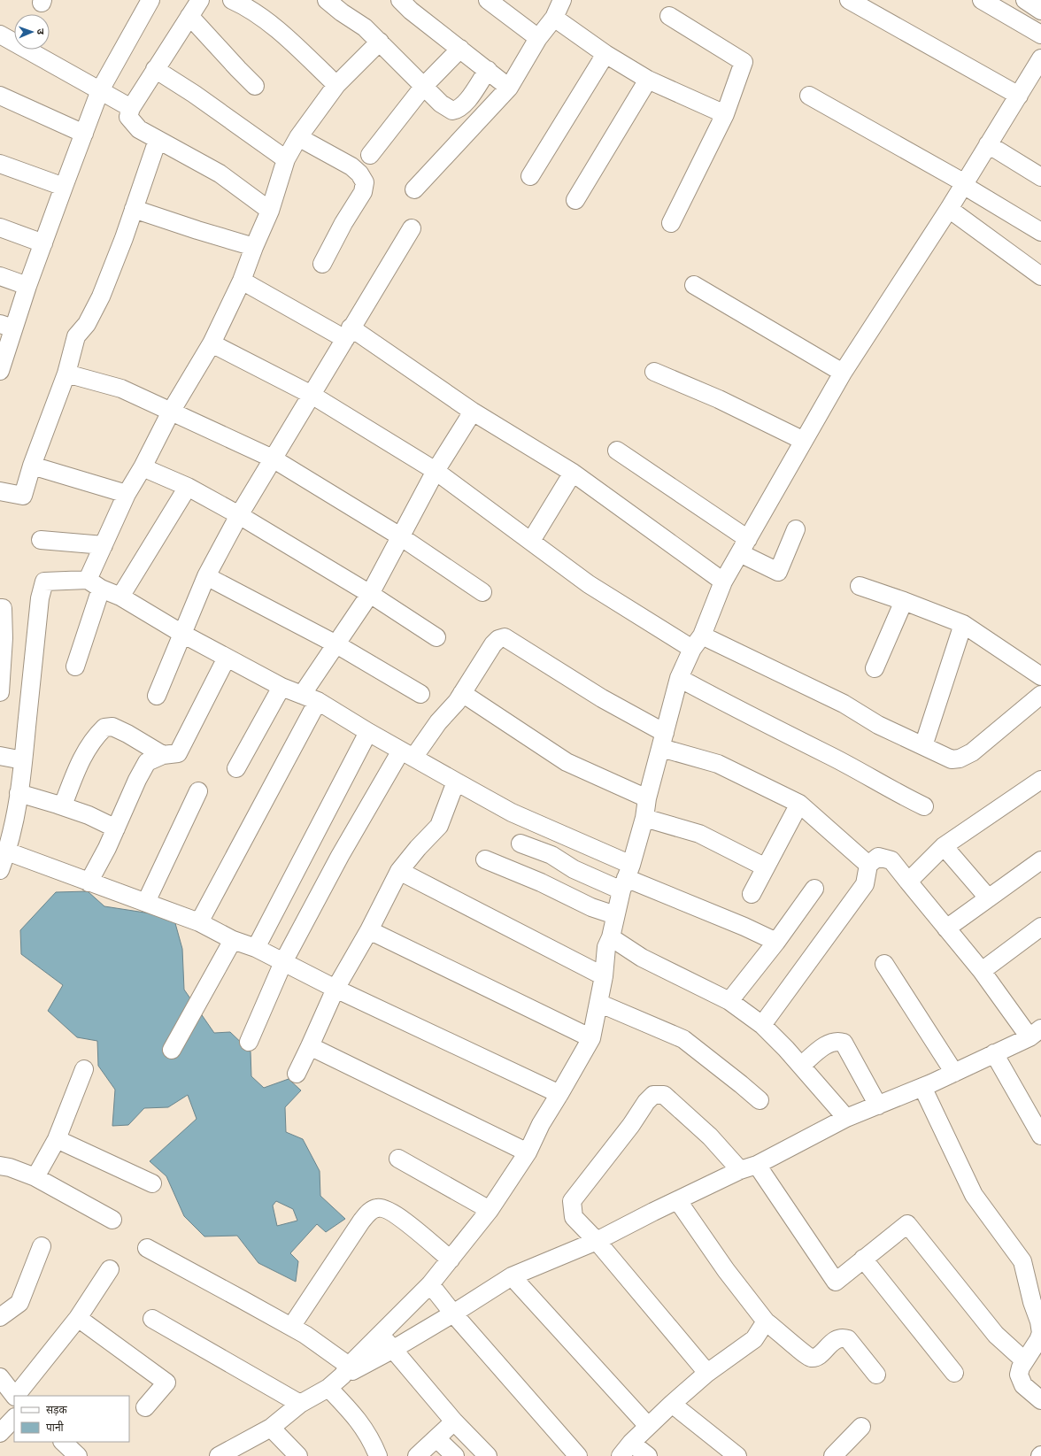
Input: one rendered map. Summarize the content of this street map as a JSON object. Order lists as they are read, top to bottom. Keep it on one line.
{"legend":["सड़क","पानी"],"north":"right"}
